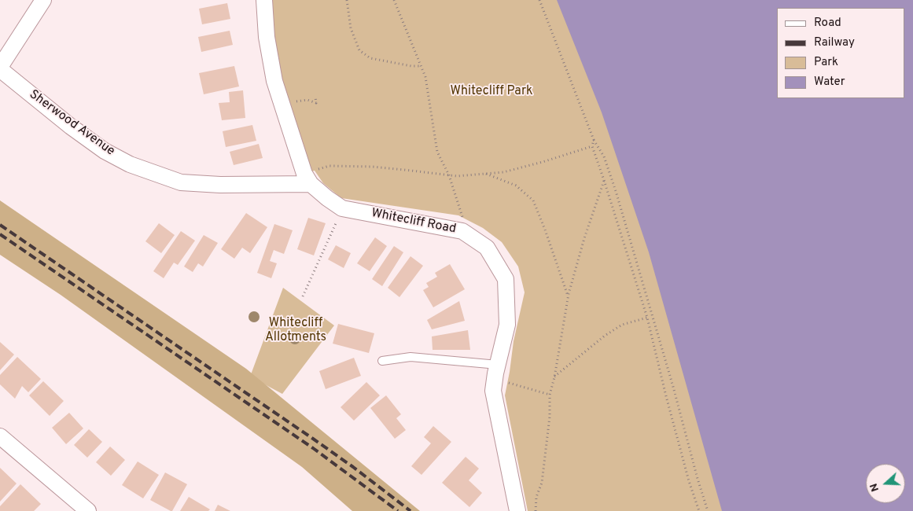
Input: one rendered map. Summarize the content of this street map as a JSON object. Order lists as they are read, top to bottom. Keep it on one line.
{"streets":{"street":["Sherwood Avenue","Whitecliff Road"]},"crossings":[["Sherwood Avenue","Whitecliff Road"]],"parks":["Whitecliff Park","Whitecliff Allotments"],"legend":["Road","Railway","Park","Water"],"north":"left"}
